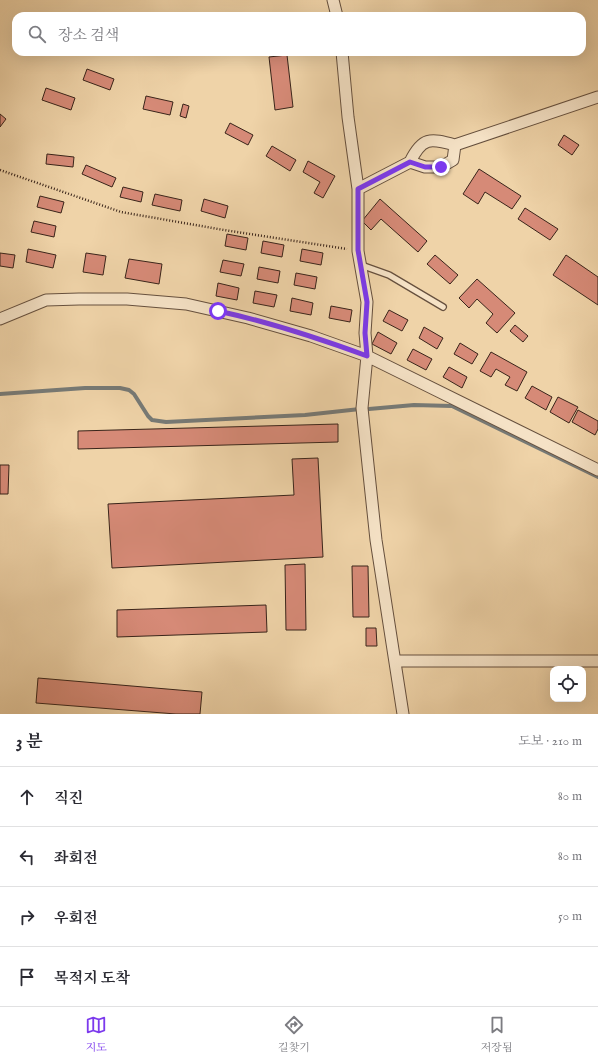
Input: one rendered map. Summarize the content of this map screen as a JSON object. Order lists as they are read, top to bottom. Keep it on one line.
{"page":{"search":"장소 검색","heading":["3 분","도보 · 210 m"],"list":[["직진","80 m"],["좌회전","80 m"],["우회전","50 m"],"목적지 도착"],"nav":["지도","길찾기","저장됨"]}}
